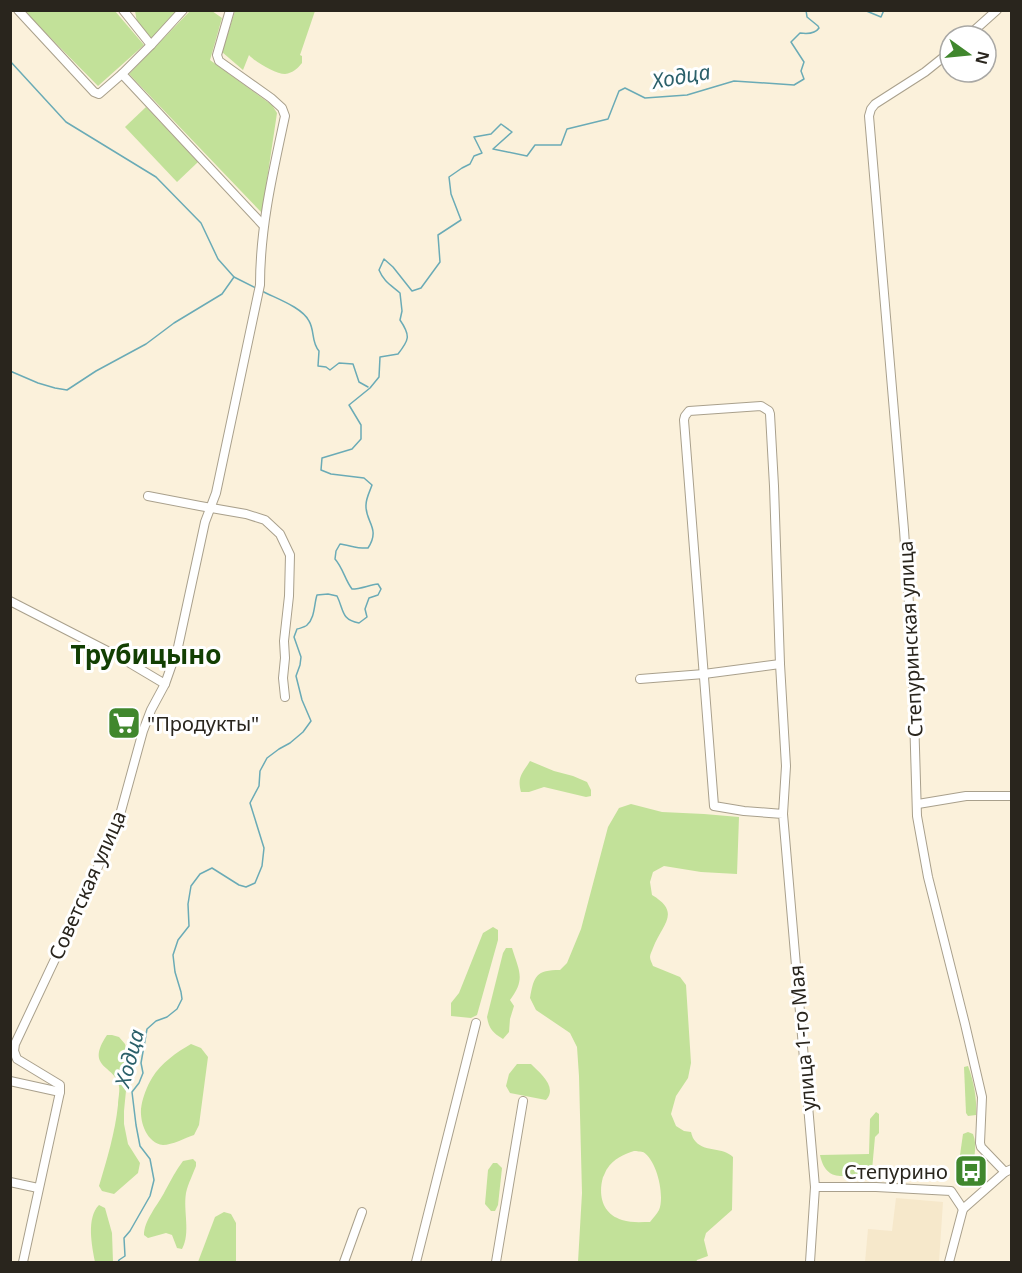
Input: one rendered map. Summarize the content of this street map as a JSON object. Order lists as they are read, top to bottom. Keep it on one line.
{"streets":{"street":["Степуринская улица","Советская улица","улица 1-го Мая"]},"districts":["Трубицыно"],"water":["Ходца"],"places":{"supermarket":["\"Продукты\""],"bus stop":["Степурино"]},"north":"right"}
